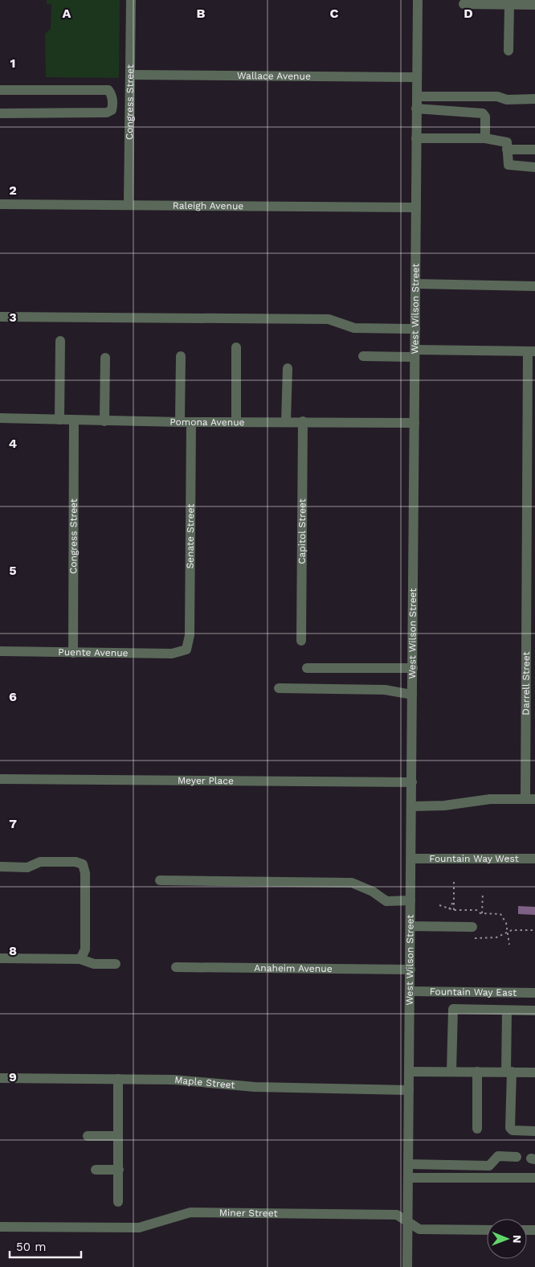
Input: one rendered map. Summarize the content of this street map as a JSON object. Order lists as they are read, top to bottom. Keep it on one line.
{"streets":{"street":["Wallace Avenue","Congress Street","Raleigh Avenue","West Wilson Street","Pomona Avenue","Capitol Street","Senate Street","Puente Avenue","Darrell Street","Meyer Place","Fountain Way West","Anaheim Avenue","Fountain Way East","Maple Street","Miner Street"]},"crossings":[["Wallace Avenue","Congress Street"],["Wallace Avenue","West Wilson Street"],["Congress Street","Raleigh Avenue"],["Congress Street","Pomona Avenue"],["Congress Street","Puente Avenue"],["Raleigh Avenue","West Wilson Street"],["West Wilson Street","Pomona Avenue"],["West Wilson Street","Meyer Place"],["West Wilson Street","Fountain Way West"],["West Wilson Street","Anaheim Avenue"],["West Wilson Street","Fountain Way East"],["West Wilson Street","Maple Street"],["West Wilson Street","Miner Street"],["Pomona Avenue","Capitol Street"],["Pomona Avenue","Senate Street"],["Senate Street","Puente Avenue"]],"scale_bar":"50 m","north":"right","grid":{"columns":["A","B","C","D"],"rows":["1","2","3","4","5","6","7","8","9"]}}
